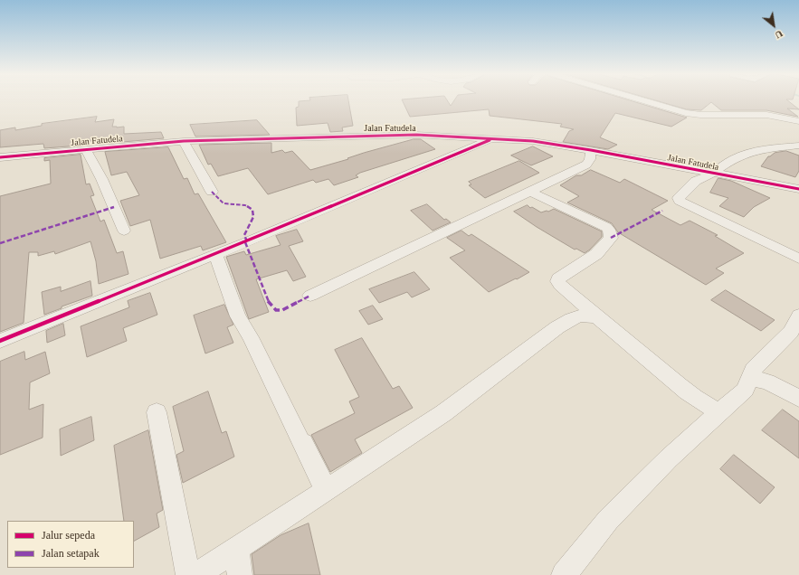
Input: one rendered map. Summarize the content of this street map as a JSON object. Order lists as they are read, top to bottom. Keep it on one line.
{"streets":{"street":["Jalan Fatudela"]},"legend":["Jalur sepeda","Jalan setapak"],"north":"bottom right"}
